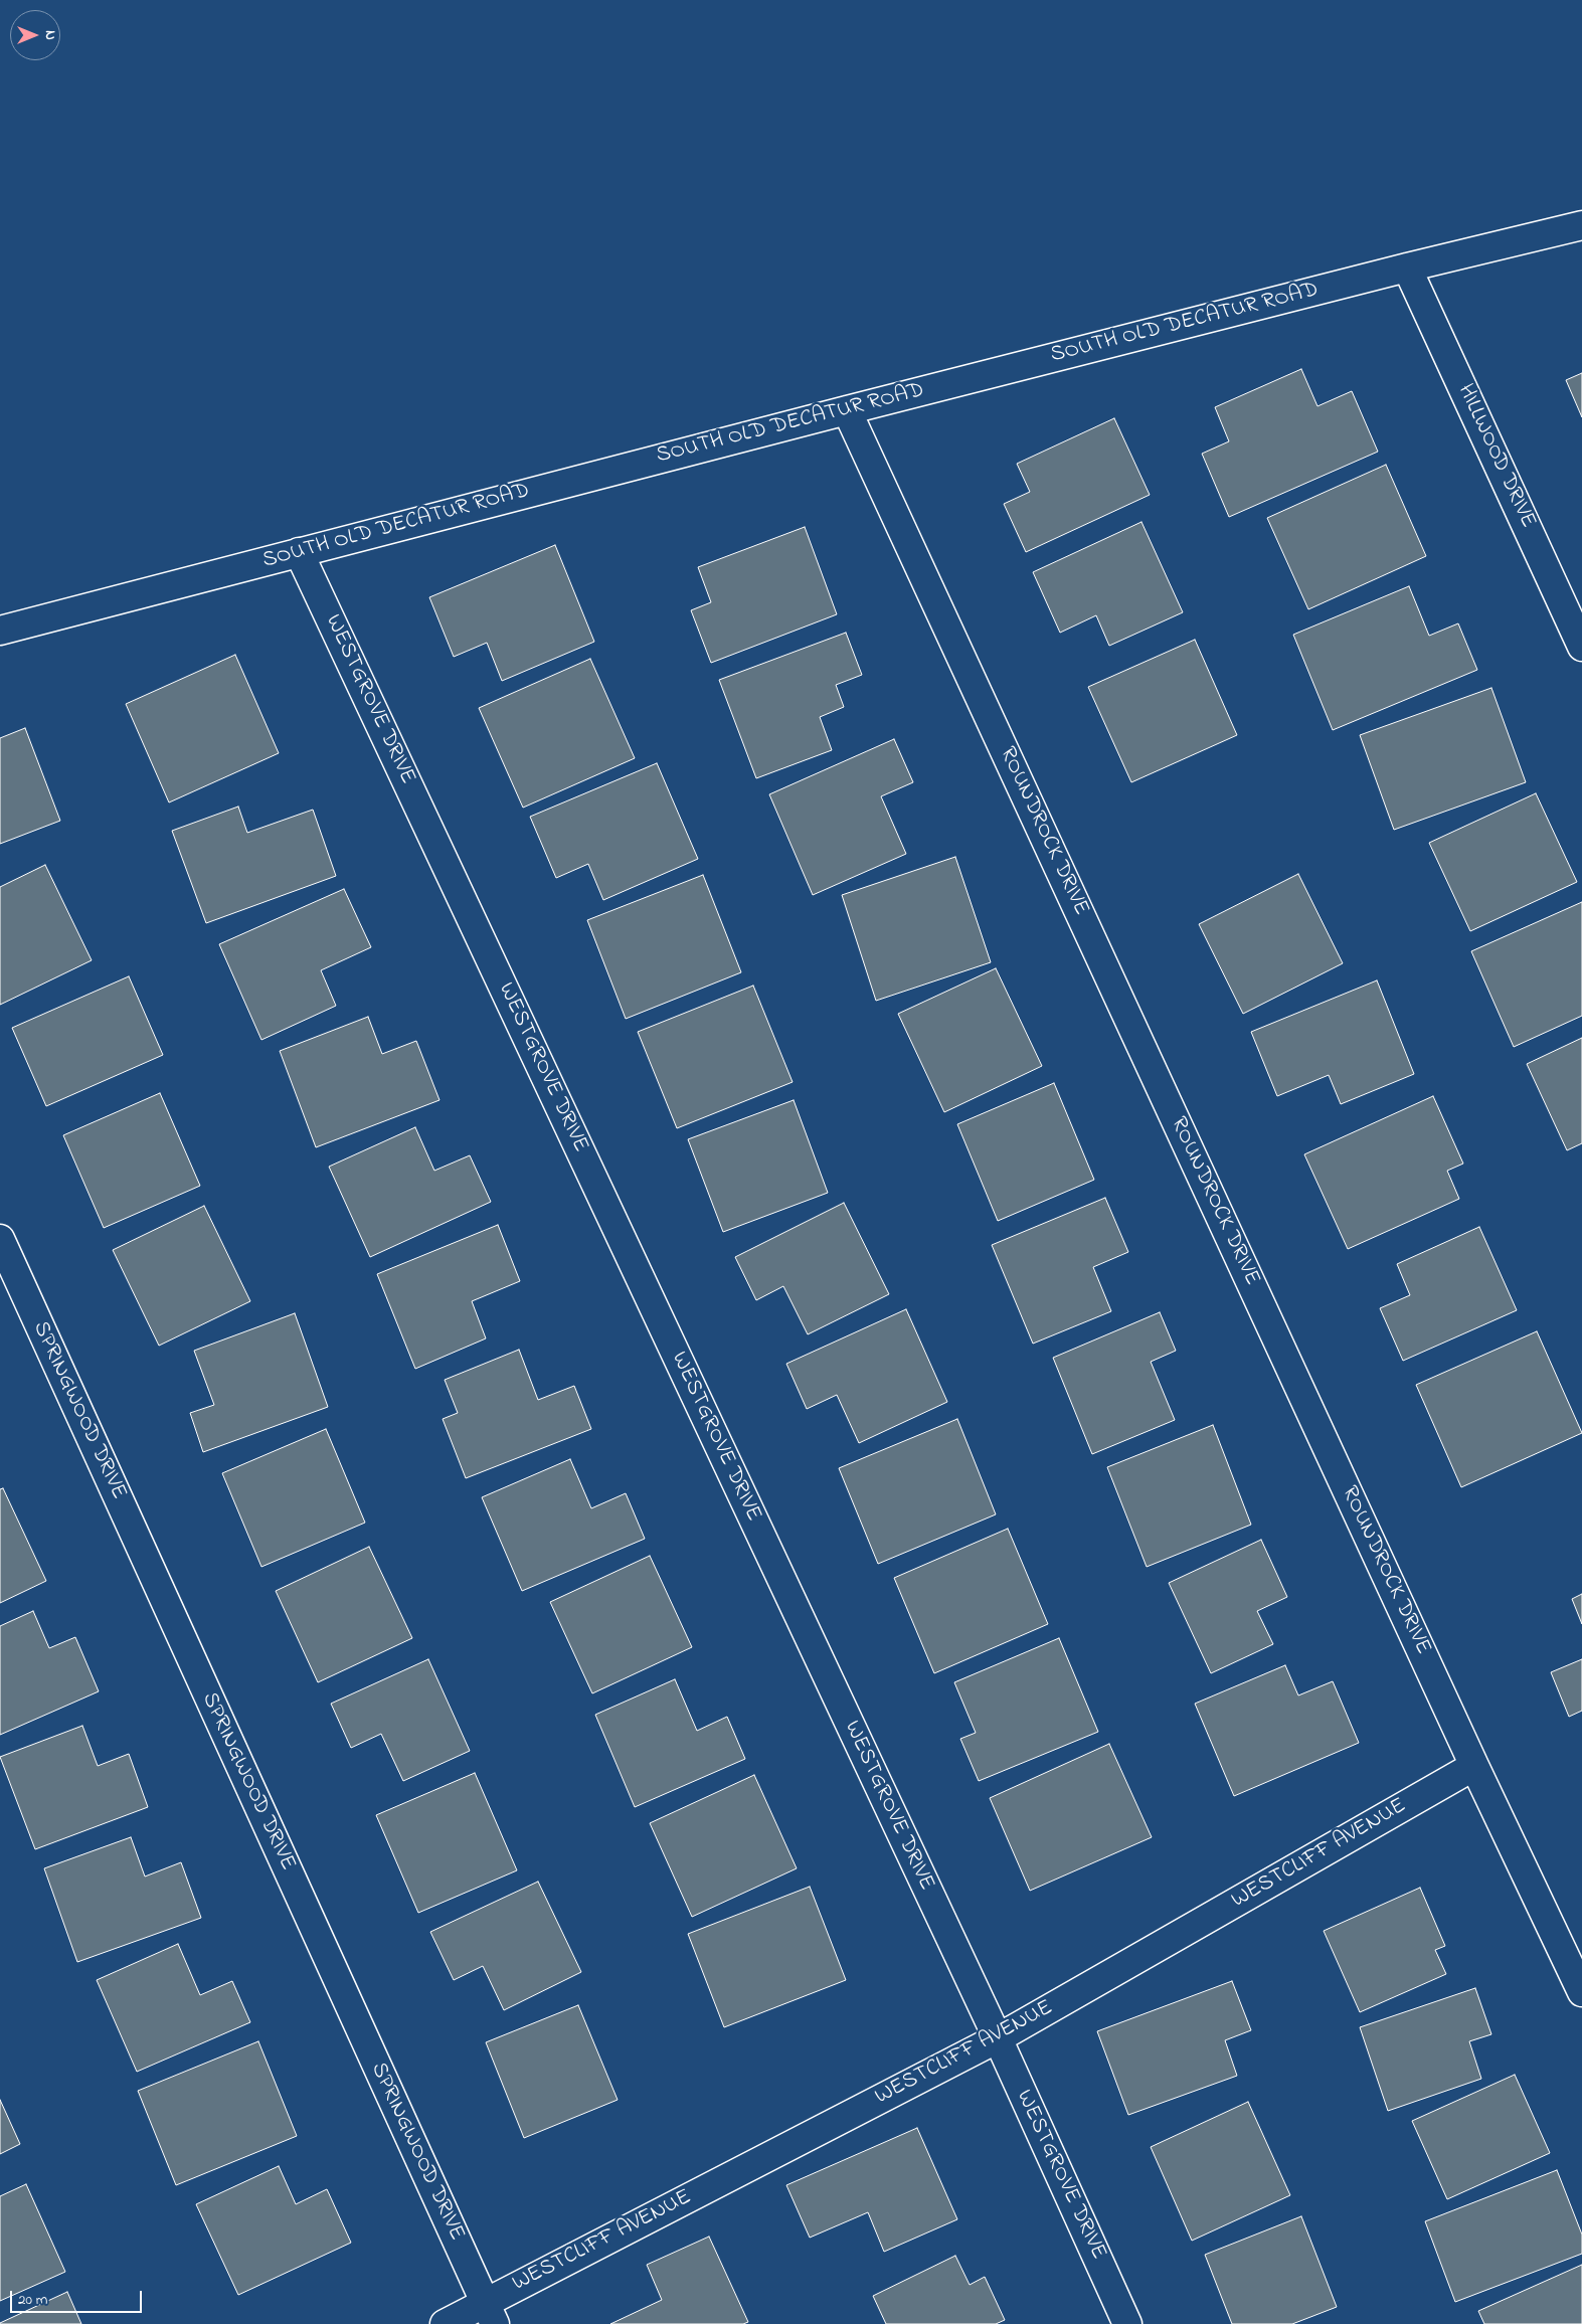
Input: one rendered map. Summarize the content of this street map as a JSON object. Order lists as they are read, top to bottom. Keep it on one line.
{"streets":{"street":["SOUTH OLD DECATUR ROAD","HILLWOOD DRIVE","WESTGROVE DRIVE","ROUNDROCK DRIVE","SPRINGWOOD DRIVE","WESTCLIFF AVENUE"]},"crossings":[["SOUTH OLD DECATUR ROAD","HILLWOOD DRIVE"],["SOUTH OLD DECATUR ROAD","WESTGROVE DRIVE"],["SOUTH OLD DECATUR ROAD","ROUNDROCK DRIVE"],["WESTGROVE DRIVE","WESTCLIFF AVENUE"],["ROUNDROCK DRIVE","WESTCLIFF AVENUE"],["SPRINGWOOD DRIVE","WESTCLIFF AVENUE"]],"scale_bar":"20 m","north":"right"}
